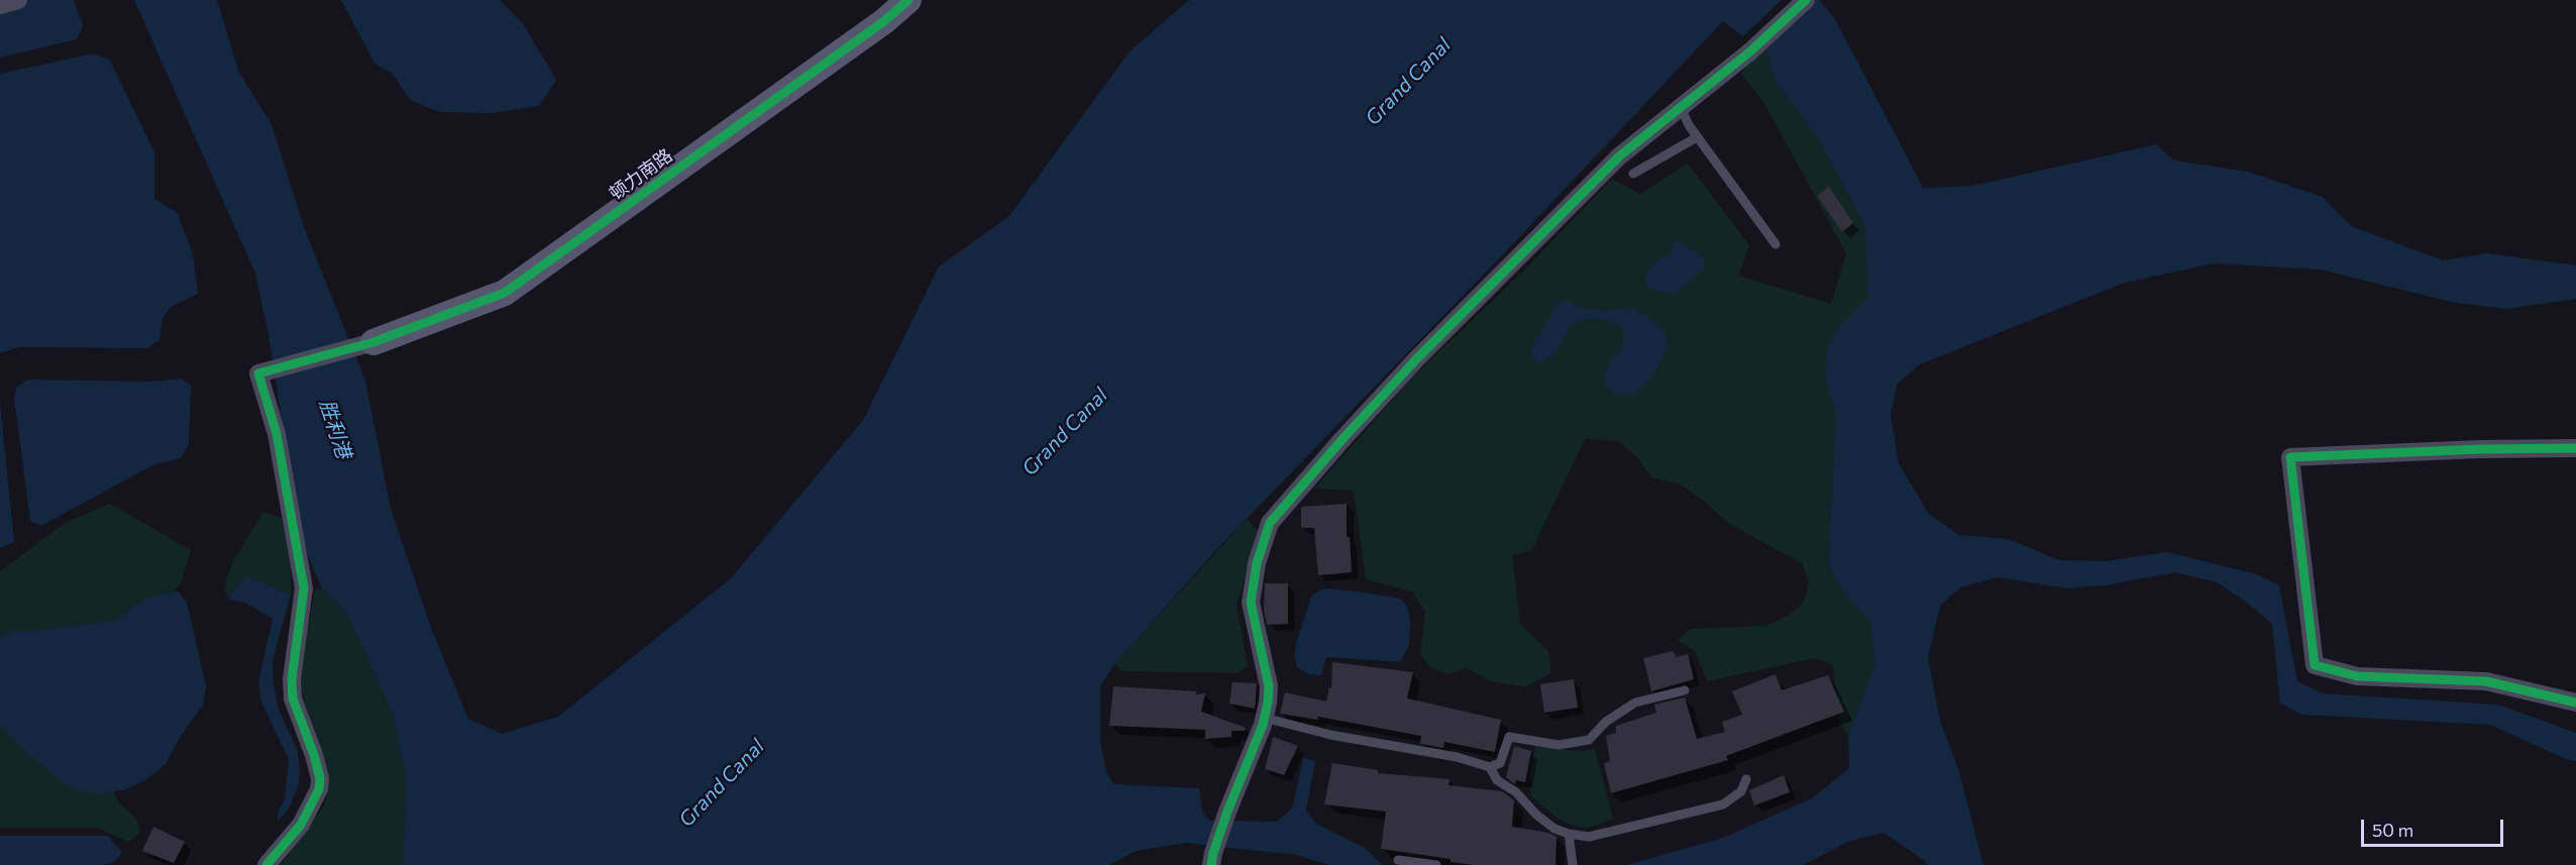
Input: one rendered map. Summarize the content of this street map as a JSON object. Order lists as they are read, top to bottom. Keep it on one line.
{"streets":{"street":["顿力南路"]},"water":["Grand Canal","胜利港"],"scale_bar":"50 m"}
